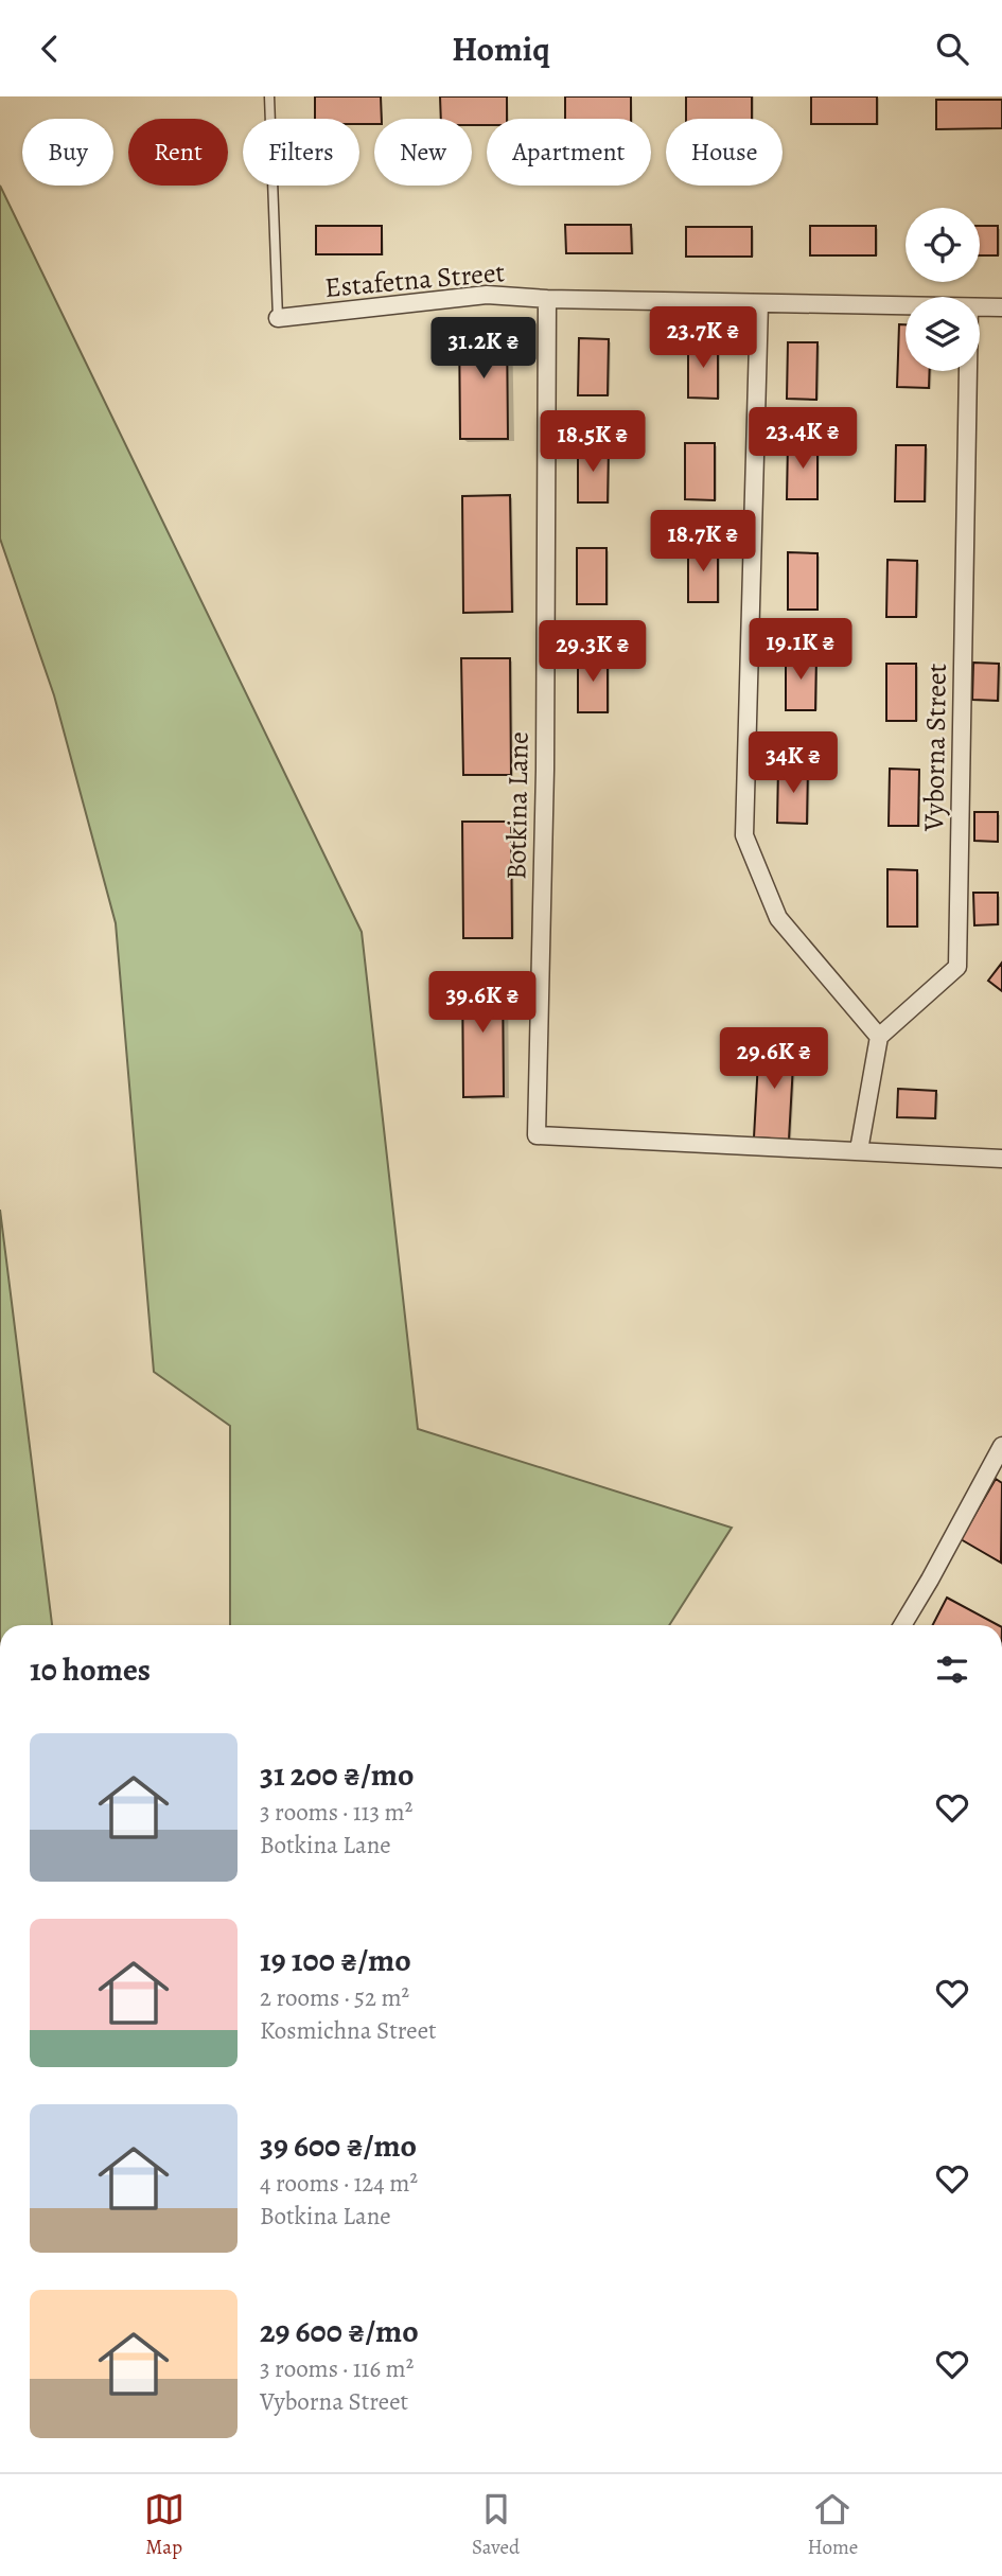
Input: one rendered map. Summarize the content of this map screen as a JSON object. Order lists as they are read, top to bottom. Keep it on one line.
{"streets":{"street":["Estafetna Street","Vyborna Street","Botkina Lane"]},"crossings":[["Estafetna Street","Botkina Lane"]],"page":{"header":"Homiq","chip":["Buy","Rent","Filters","New","Apartment","House"],"price":["23.7K ₴","31.2K ₴","23.4K ₴","18.5K ₴","18.7K ₴","19.1K ₴","29.3K ₴","34K ₴","39.6K ₴","29.6K ₴"],"heading":"10 homes","list":[{"name":"31 200 ₴/mo","note":"3 rooms · 113 m² · Botkina Lane"},{"name":"19 100 ₴/mo","note":"2 rooms · 52 m² · Kosmichna Street"},{"name":"39 600 ₴/mo","note":"4 rooms · 124 m² · Botkina Lane"},{"name":"29 600 ₴/mo","note":"3 rooms · 116 m² · Vyborna Street"}],"tabs":["Map","Saved","Home"]}}
